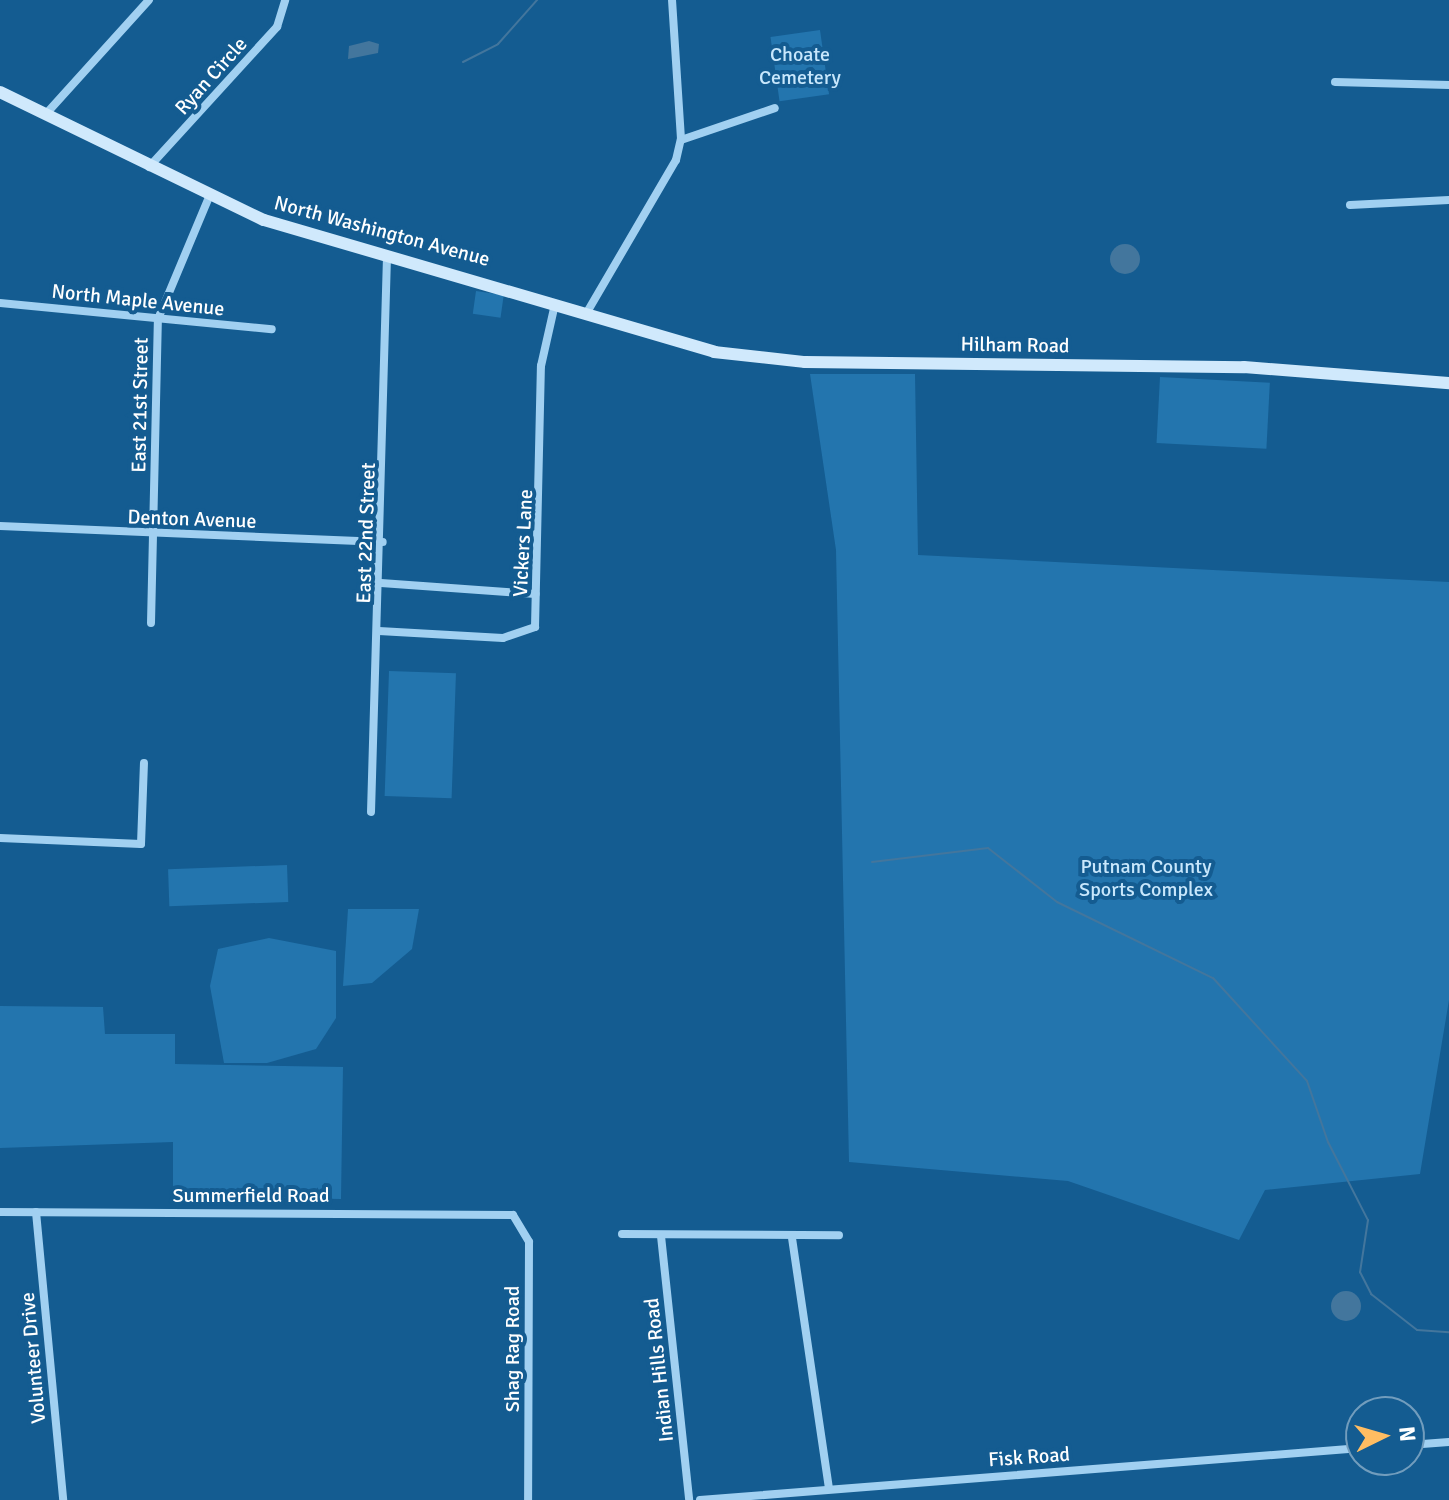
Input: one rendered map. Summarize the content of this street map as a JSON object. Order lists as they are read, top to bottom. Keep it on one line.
{"streets":{"main road":["North Washington Avenue","Hilham Road"],"street":["Ryan Circle","North Maple Avenue","East 21st Street","Denton Avenue","East 22nd Street","Vickers Lane","Summerfield Road","Shag Rag Road","Volunteer Drive","Indian Hills Road","Fisk Road"]},"crossings":[["Ryan Circle","North Washington Avenue"],["North Washington Avenue","Hilham Road"],["North Washington Avenue","East 21st Street"],["North Washington Avenue","East 22nd Street"],["North Washington Avenue","Vickers Lane"],["North Maple Avenue","East 21st Street"],["East 21st Street","Denton Avenue"],["Denton Avenue","East 22nd Street"],["East 22nd Street","Vickers Lane"],["Summerfield Road","Shag Rag Road"],["Summerfield Road","Volunteer Drive"]],"parks":["Choate Cemetery","Putnam County Sports Complex"],"north":"right"}
